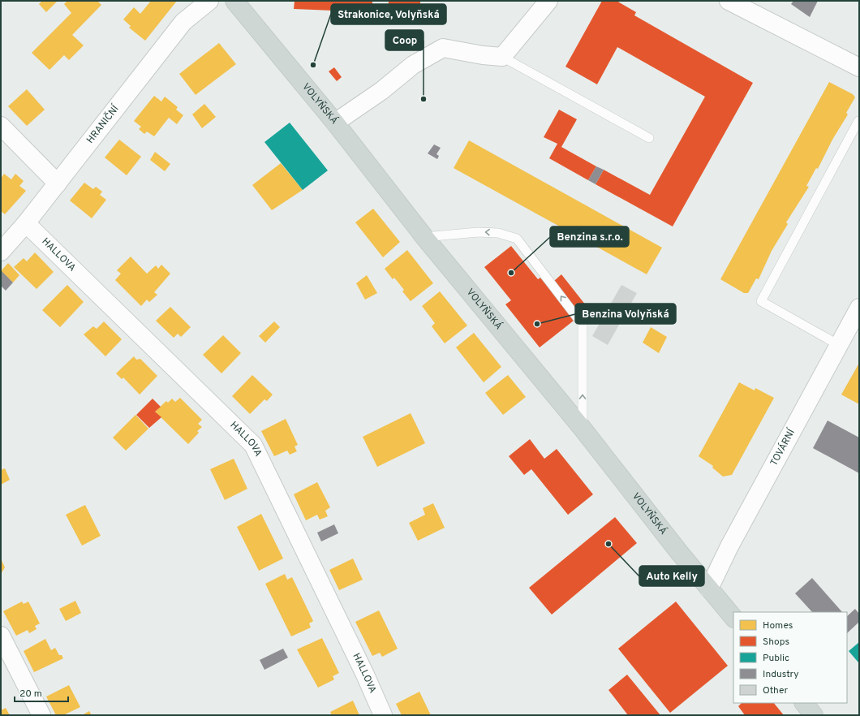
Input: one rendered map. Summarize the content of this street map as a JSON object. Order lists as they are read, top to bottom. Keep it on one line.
{"streets":{"main road":["VOLYŇSKÁ"],"street":["HRANIČNÍ","HALLOVA","TOVÁRNÍ"]},"crossings":[["VOLYŇSKÁ","TOVÁRNÍ"],["HRANIČNÍ","HALLOVA"]],"places":["Strakonice, Volyňská","Coop","Benzina s.r.o.","Benzina Volyňská","Auto Kelly"],"legend":["Homes","Shops","Public","Industry","Other"],"scale_bar":"20 m"}
